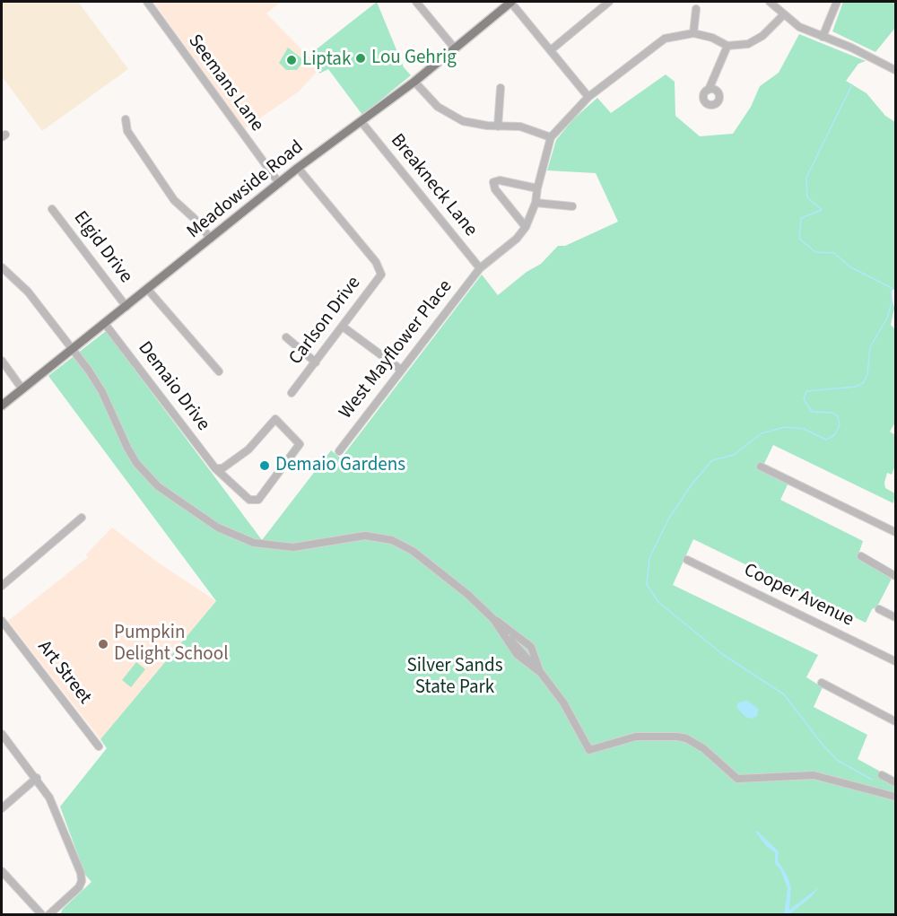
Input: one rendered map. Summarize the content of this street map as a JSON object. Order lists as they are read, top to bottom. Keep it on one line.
{"streets":{"main road":["Meadowside Road"],"street":["Seemans Lane","Breakneck Lane","Elgid Drive","Carlson Drive","West Mayflower Place","Demaio Drive","Cooper Avenue","Art Street"]},"crossings":[["Seemans Lane","Meadowside Road"],["Breakneck Lane","Meadowside Road"],["Breakneck Lane","West Mayflower Place"],["Meadowside Road","Elgid Drive"],["Meadowside Road","Carlson Drive"],["Meadowside Road","Demaio Drive"]],"parks":["Silver Sands State Park"],"places":["Lou Gehrig","Liptak","Demaio Gardens","Pumpkin Delight School"]}
